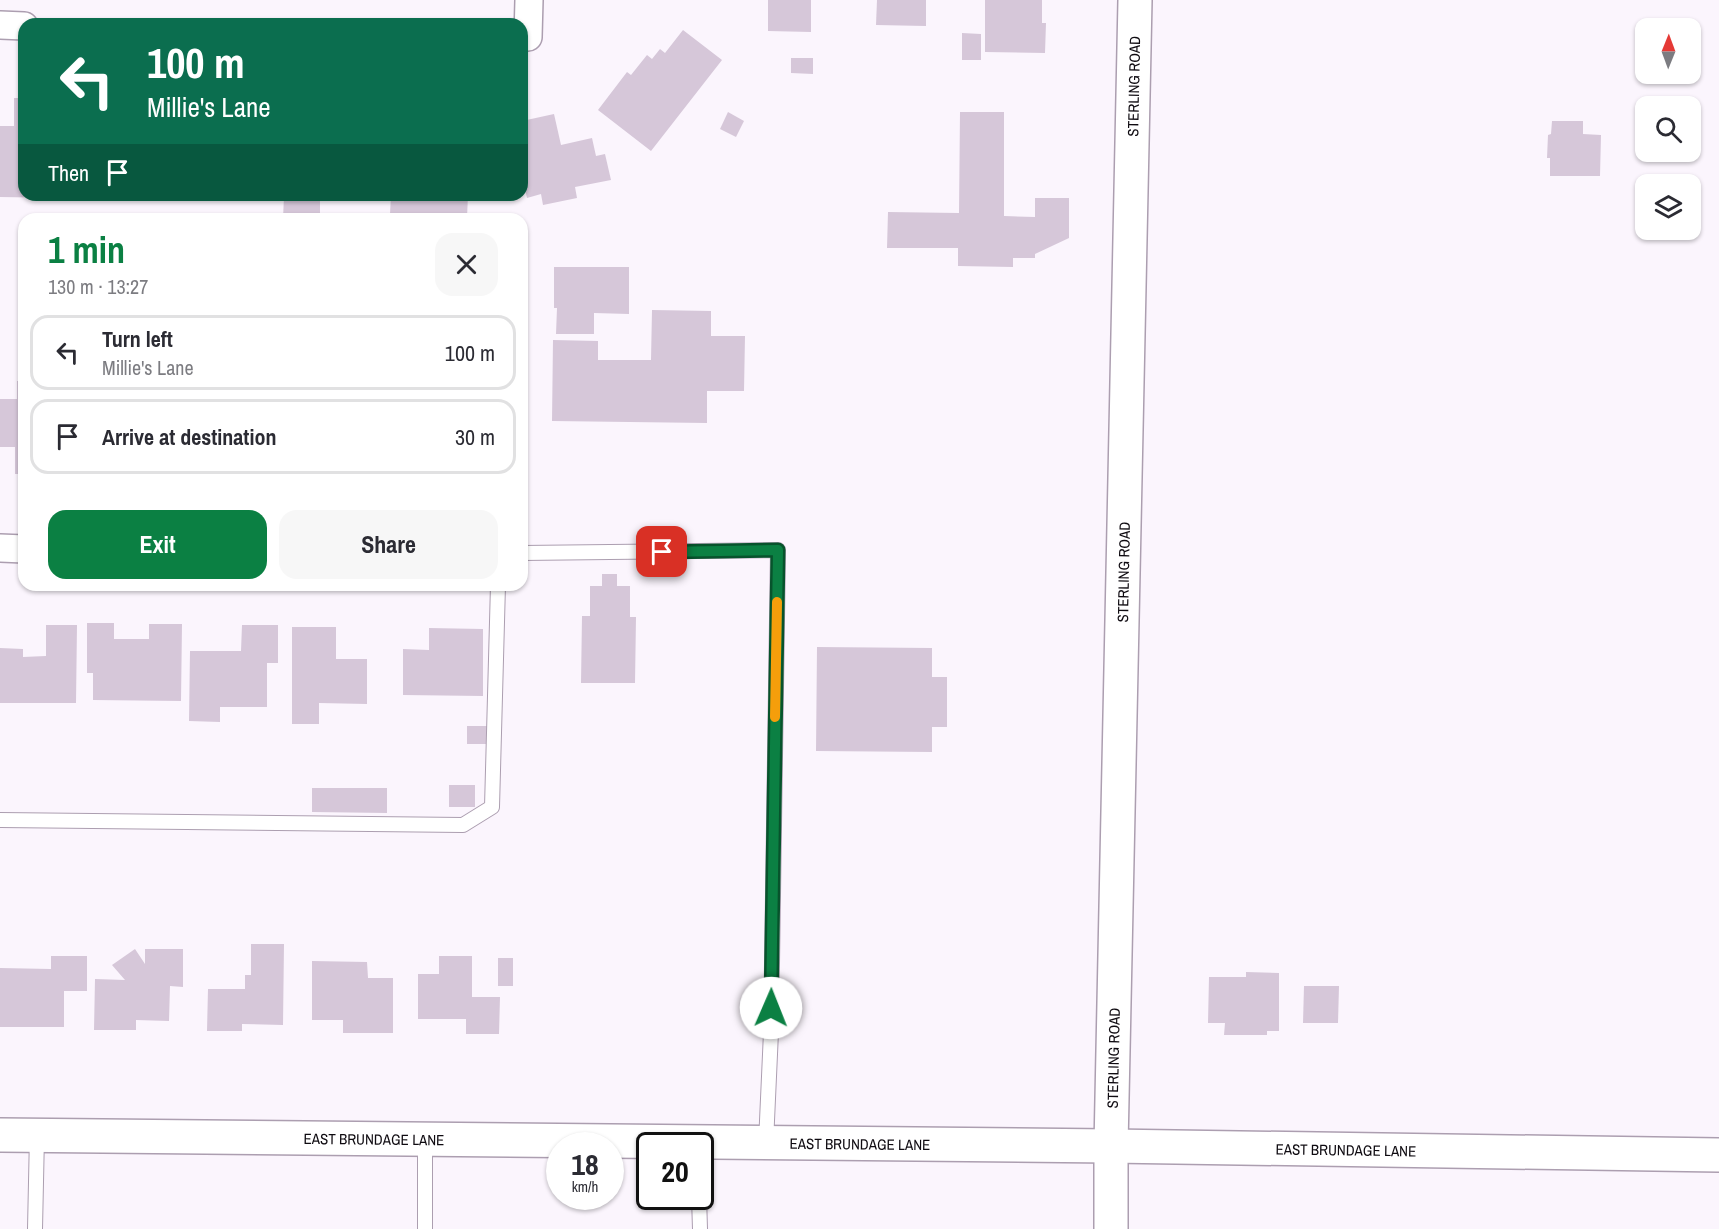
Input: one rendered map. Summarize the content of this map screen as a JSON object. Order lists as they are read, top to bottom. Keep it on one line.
{"streets":{"main road":["STERLING ROAD","EAST BRUNDAGE LANE"]},"crossings":[["STERLING ROAD","EAST BRUNDAGE LANE"]],"north":"top","page":{"turn":["100 m","Millie's Lane"],"then":"Then","heading":["1 min","130 m · 13:27"],"list":[{"name":"Turn left","note":"Millie's Lane","value":"100 m"},{"name":"Arrive at destination","value":"30 m"}],"buttons":["Exit","Share"],"speed":"18 km/h","limit":"20"}}
